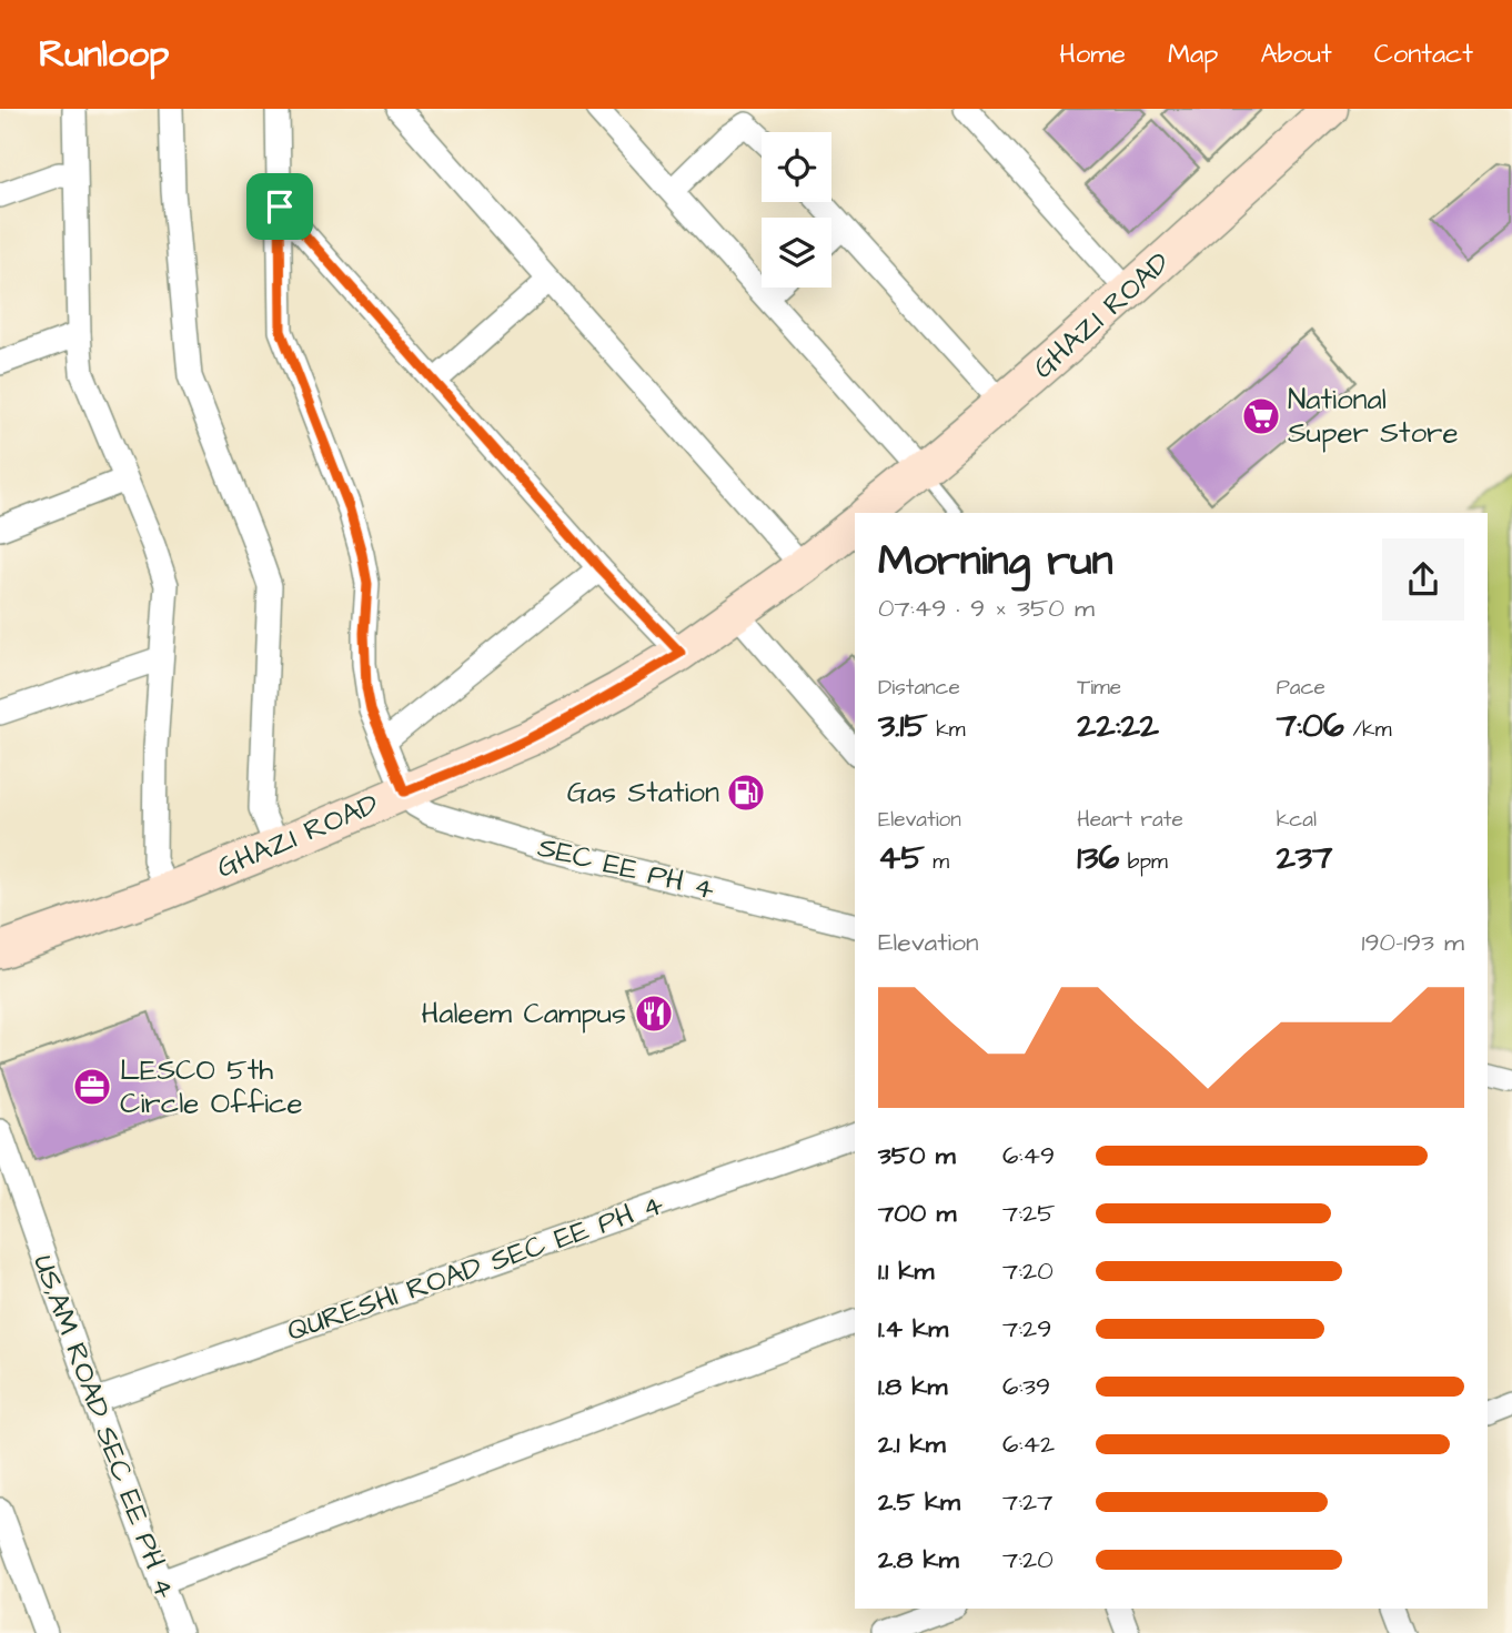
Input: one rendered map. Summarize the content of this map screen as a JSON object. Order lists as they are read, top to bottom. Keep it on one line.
{"streets":{"main road":["GHAZI ROAD"],"street":["SEC EE PH 4","QURESHI ROAD SEC EE PH 4","US,AM ROAD SEC EE PH 4"]},"crossings":[["GHAZI ROAD","SEC EE PH 4"],["QURESHI ROAD SEC EE PH 4","US,AM ROAD SEC EE PH 4"]],"places":{"supermarket":["National Super Store"],"fuel station":["Gas Station"],"restaurant":["Haleem Campus"],"office":["LESCO 5th Circle Office"]},"page":{"header":"Runloop","nav":["Home","Map","About","Contact"],"heading":["Morning run","07:49 · 9 × 350 m"],"stats":[["Distance","3.15 km"],["Time","22:22"],["Pace","7:06 /km"],["Elevation","45 m"],["Heart rate","136 bpm"],["kcal","237"]],"chart":["Elevation","190–193 m"],"list":[{"name":"350 m","note":"6:49"},{"name":"700 m","note":"7:25"},{"name":"1.1 km","note":"7:20"},{"name":"1.4 km","note":"7:29"},{"name":"1.8 km","note":"6:39"},{"name":"2.1 km","note":"6:42"},{"name":"2.5 km","note":"7:27"},{"name":"2.8 km","note":"7:20"}]}}
